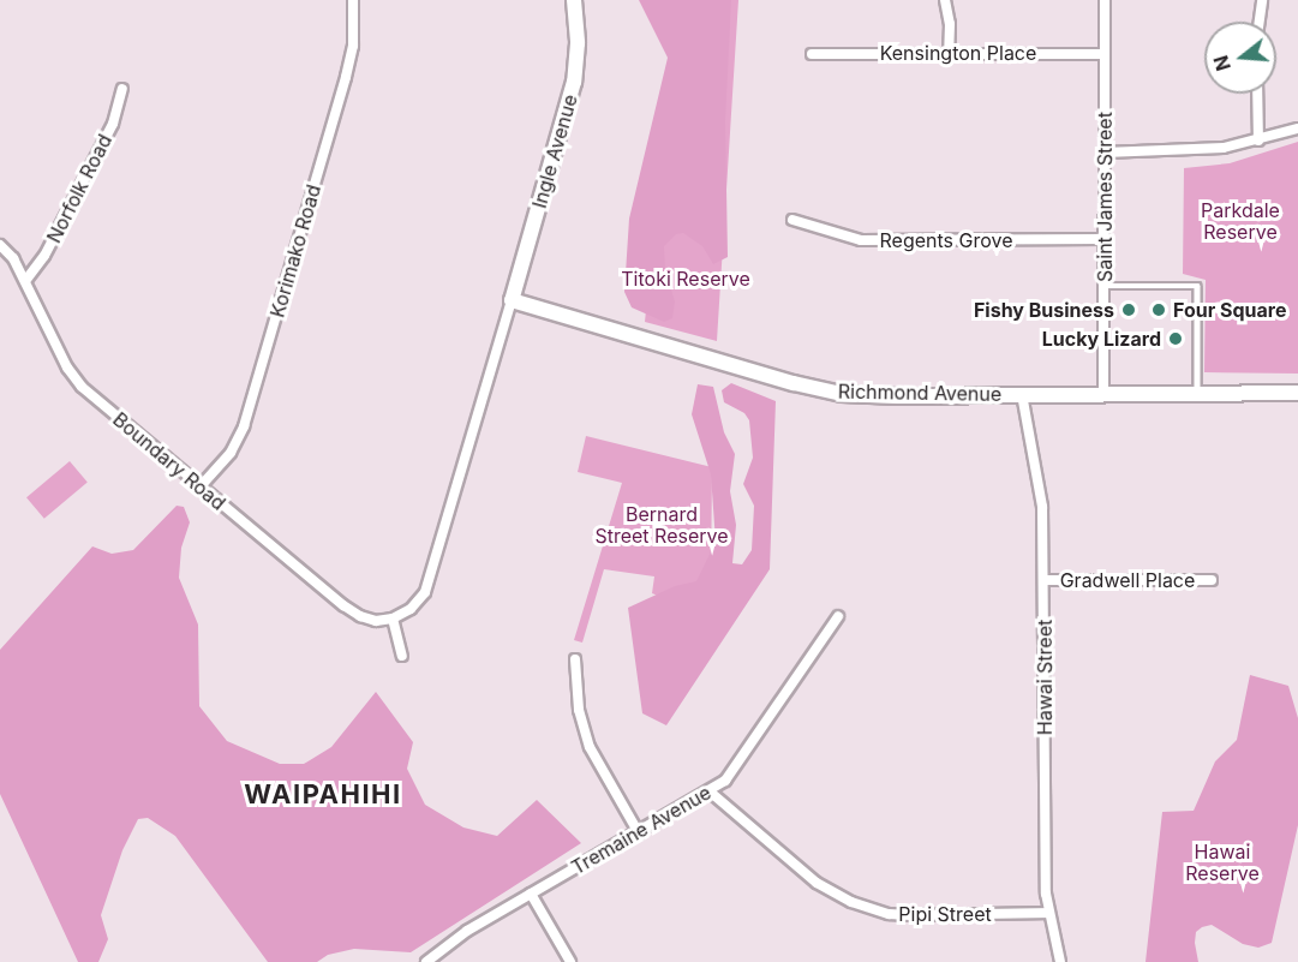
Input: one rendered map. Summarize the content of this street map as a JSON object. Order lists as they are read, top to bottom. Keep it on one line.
{"streets":{"street":["Kensington Place","Ingle Avenue","Norfolk Road","Saint James Street","Regents Grove","Korimako Road","Richmond Avenue","Boundary Road","Gradwell Place","Hawai Street","Tremaine Avenue","Pipi Street"]},"crossings":[["Kensington Place","Saint James Street"],["Ingle Avenue","Richmond Avenue"],["Norfolk Road","Boundary Road"],["Saint James Street","Regents Grove"],["Saint James Street","Richmond Avenue"],["Korimako Road","Boundary Road"],["Richmond Avenue","Hawai Street"],["Gradwell Place","Hawai Street"],["Hawai Street","Pipi Street"],["Tremaine Avenue","Pipi Street"]],"districts":["WAIPAHIHI"],"parks":["Parkdale Reserve","Titoki Reserve","Bernard Street Reserve","Hawai Reserve"],"places":["Fishy Business","Four Square","Lucky Lizard"],"north":"left"}
